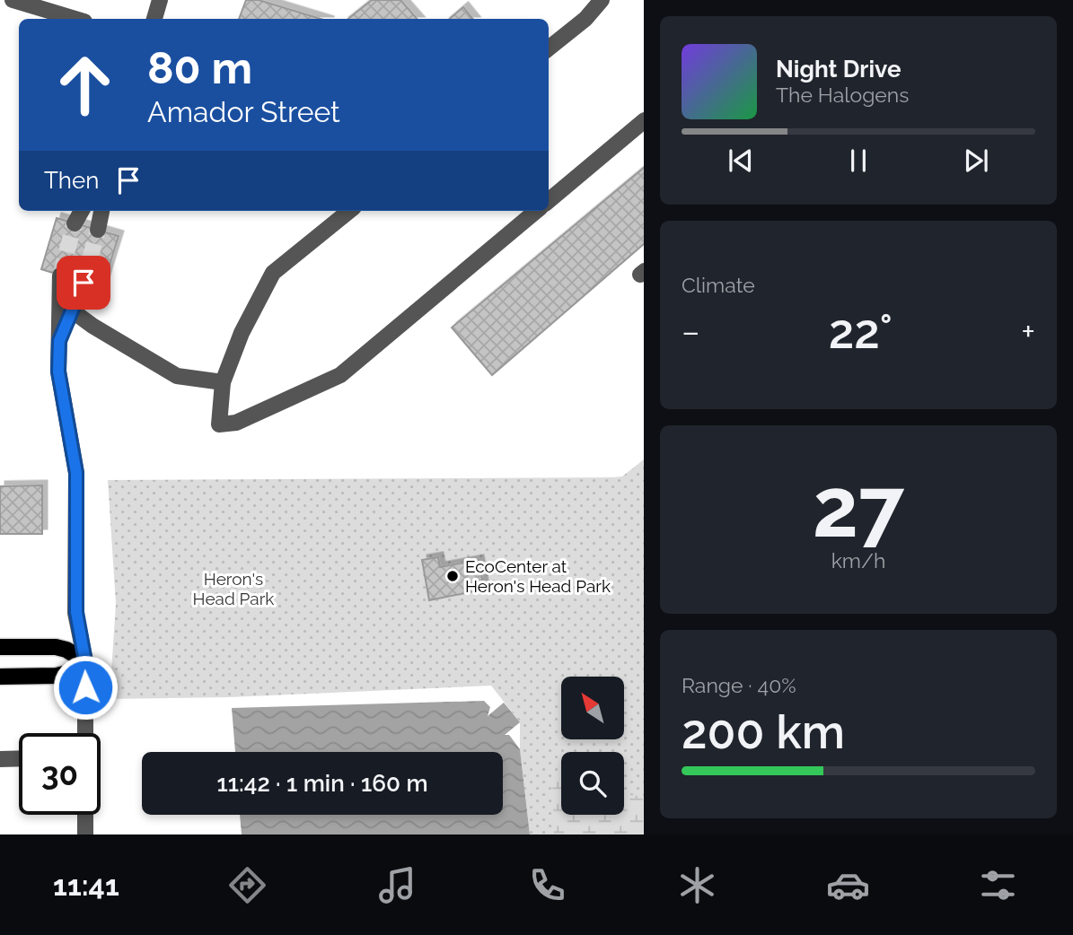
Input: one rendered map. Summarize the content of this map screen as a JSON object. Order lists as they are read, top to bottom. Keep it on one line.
{"parks":["Heron's Head Park"],"places":["EcoCenter at Heron's Head Park"],"north":"top left","page":{"turn":["80 m","Amador Street"],"song":["Night Drive","The Halogens"],"then":"Then","tile":["Climate",["27","km/h"],["Range · 40%","200 km"]],"heat":["−","22°","+"],"limit":"30","trip":"11:42 · 1 min · 160 m","tabs":"11:41"}}
